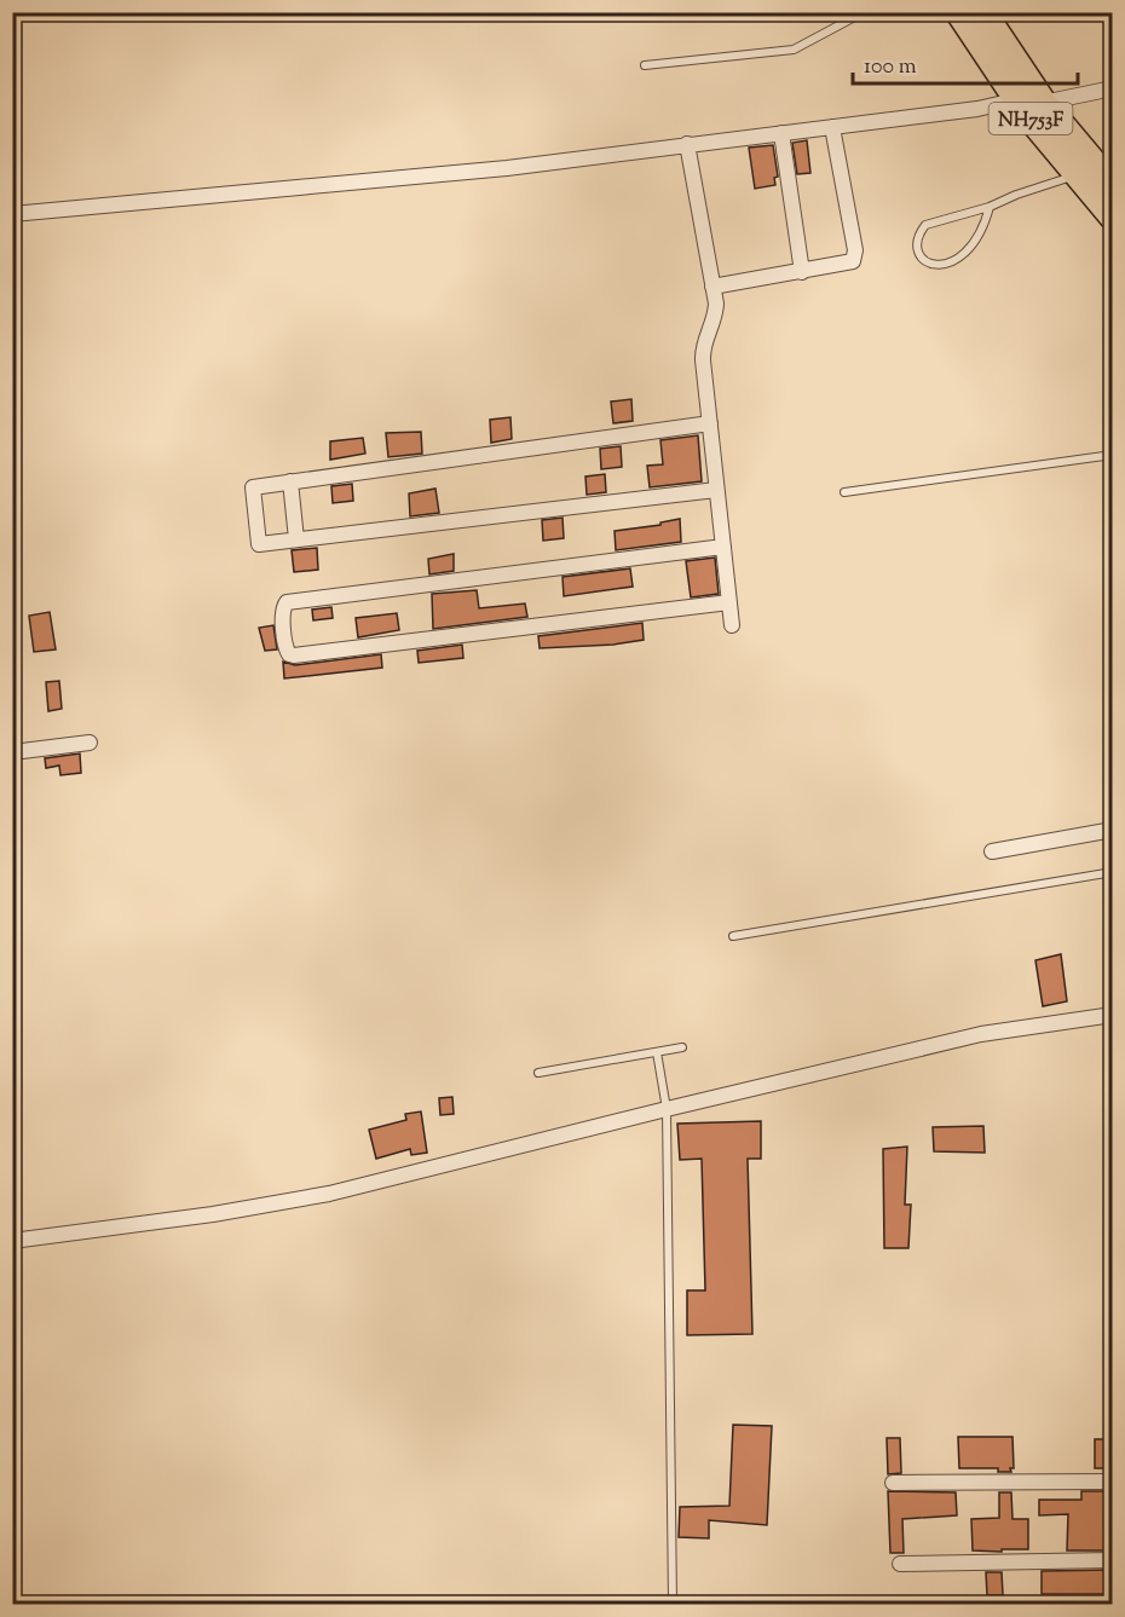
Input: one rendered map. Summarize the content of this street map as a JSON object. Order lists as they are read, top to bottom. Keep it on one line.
{"streets":{"highway":["NH753F"]},"scale_bar":"100 m"}
